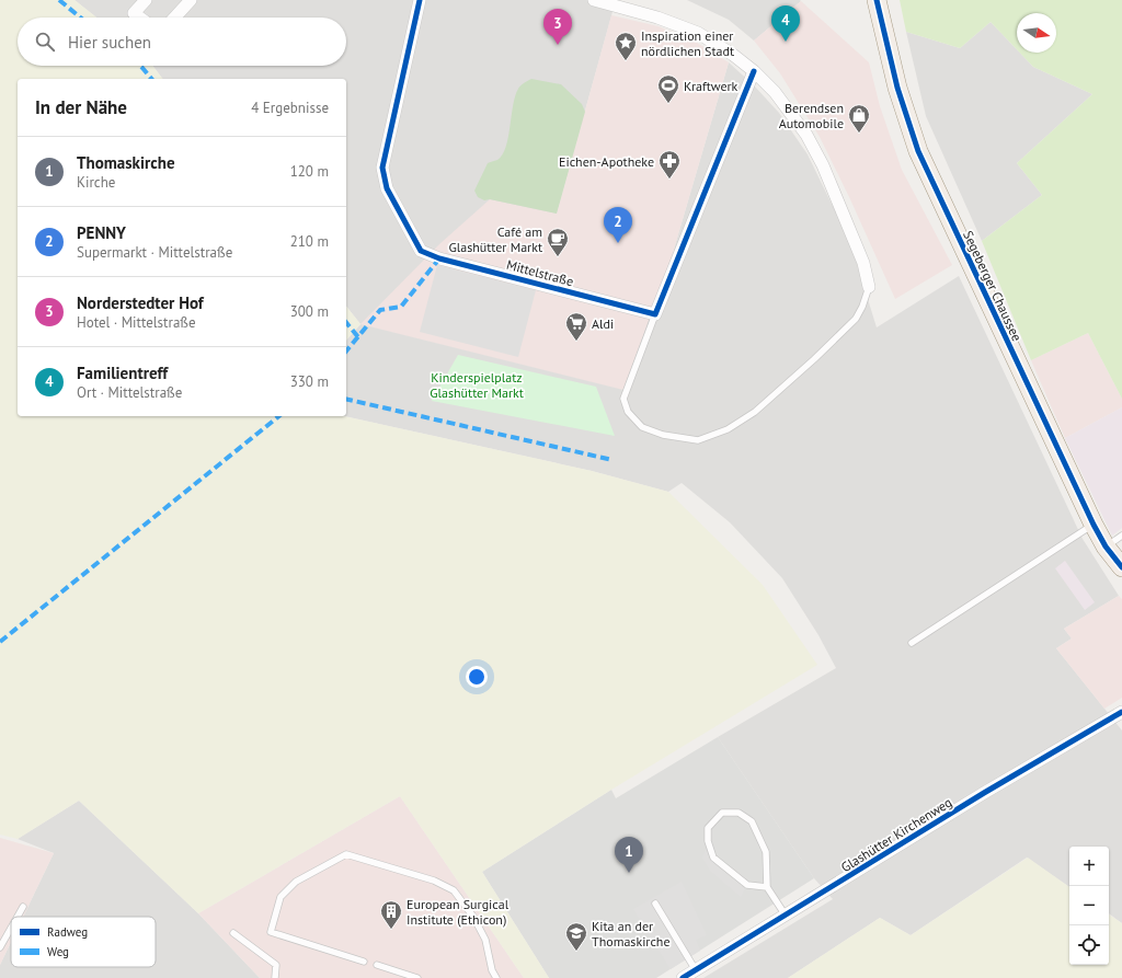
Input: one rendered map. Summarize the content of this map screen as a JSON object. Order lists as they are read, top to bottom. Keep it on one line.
{"streets":{"main road":["Segeberger Chaussee"],"street":["Mittelstraße","Glashütter Kirchenweg"]},"parks":["Kinderspielplatz Glashütter Markt"],"places":{"place":["Inspiration einer nördlichen Stadt"],"sports":["Kraftwerk"],"shop":["Berendsen Automobile"],"pharmacy":["Eichen-Apotheke"],"cafe":["Café am Glashütter Markt"],"supermarket":["Aldi"],"building":["European Surgical Institute (Ethicon)"],"school or university":["Kita an der Thomaskirche"]},"legend":["Radweg","Weg"],"north":"right","page":{"pins":["4","3","2","1"],"search":"Hier suchen","heading":["In der Nähe","4 Ergebnisse"],"list":[{"mark":"1","name":"Thomaskirche","note":"Kirche","value":"120 m"},{"mark":"2","name":"PENNY","note":"Supermarkt · Mittelstraße","value":"210 m"},{"mark":"3","name":"Norderstedter Hof","note":"Hotel · Mittelstraße","value":"300 m"},{"mark":"4","name":"Familientreff","note":"Ort · Mittelstraße","value":"330 m"}],"map_buttons":["+","−"]}}
